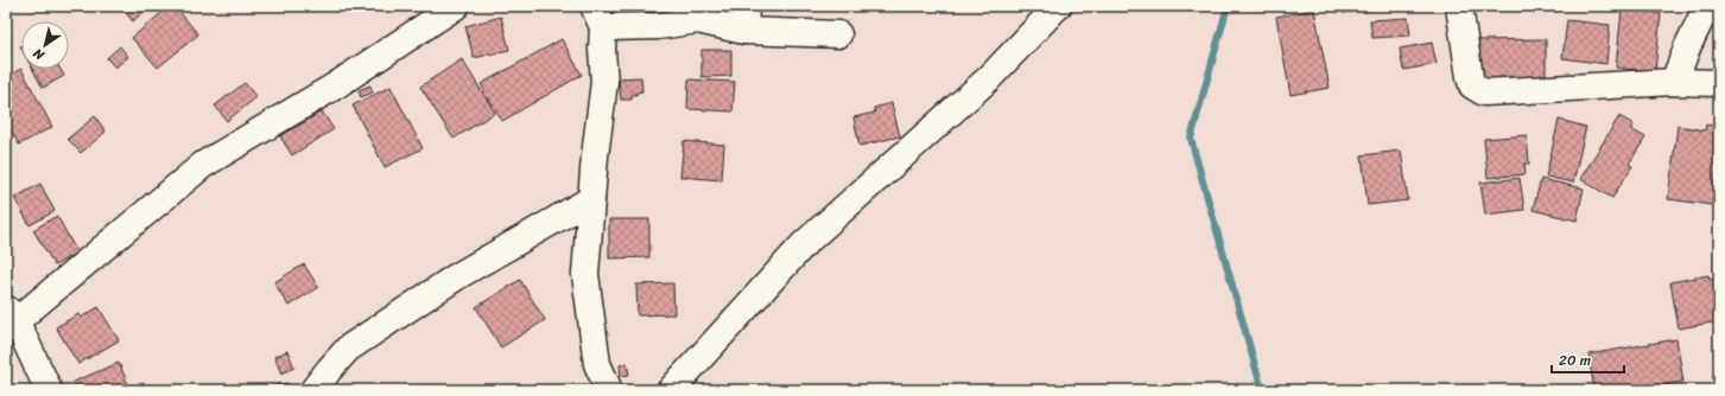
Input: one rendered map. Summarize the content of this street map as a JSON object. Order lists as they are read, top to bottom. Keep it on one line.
{"scale_bar":"20 m","north":"bottom left"}
